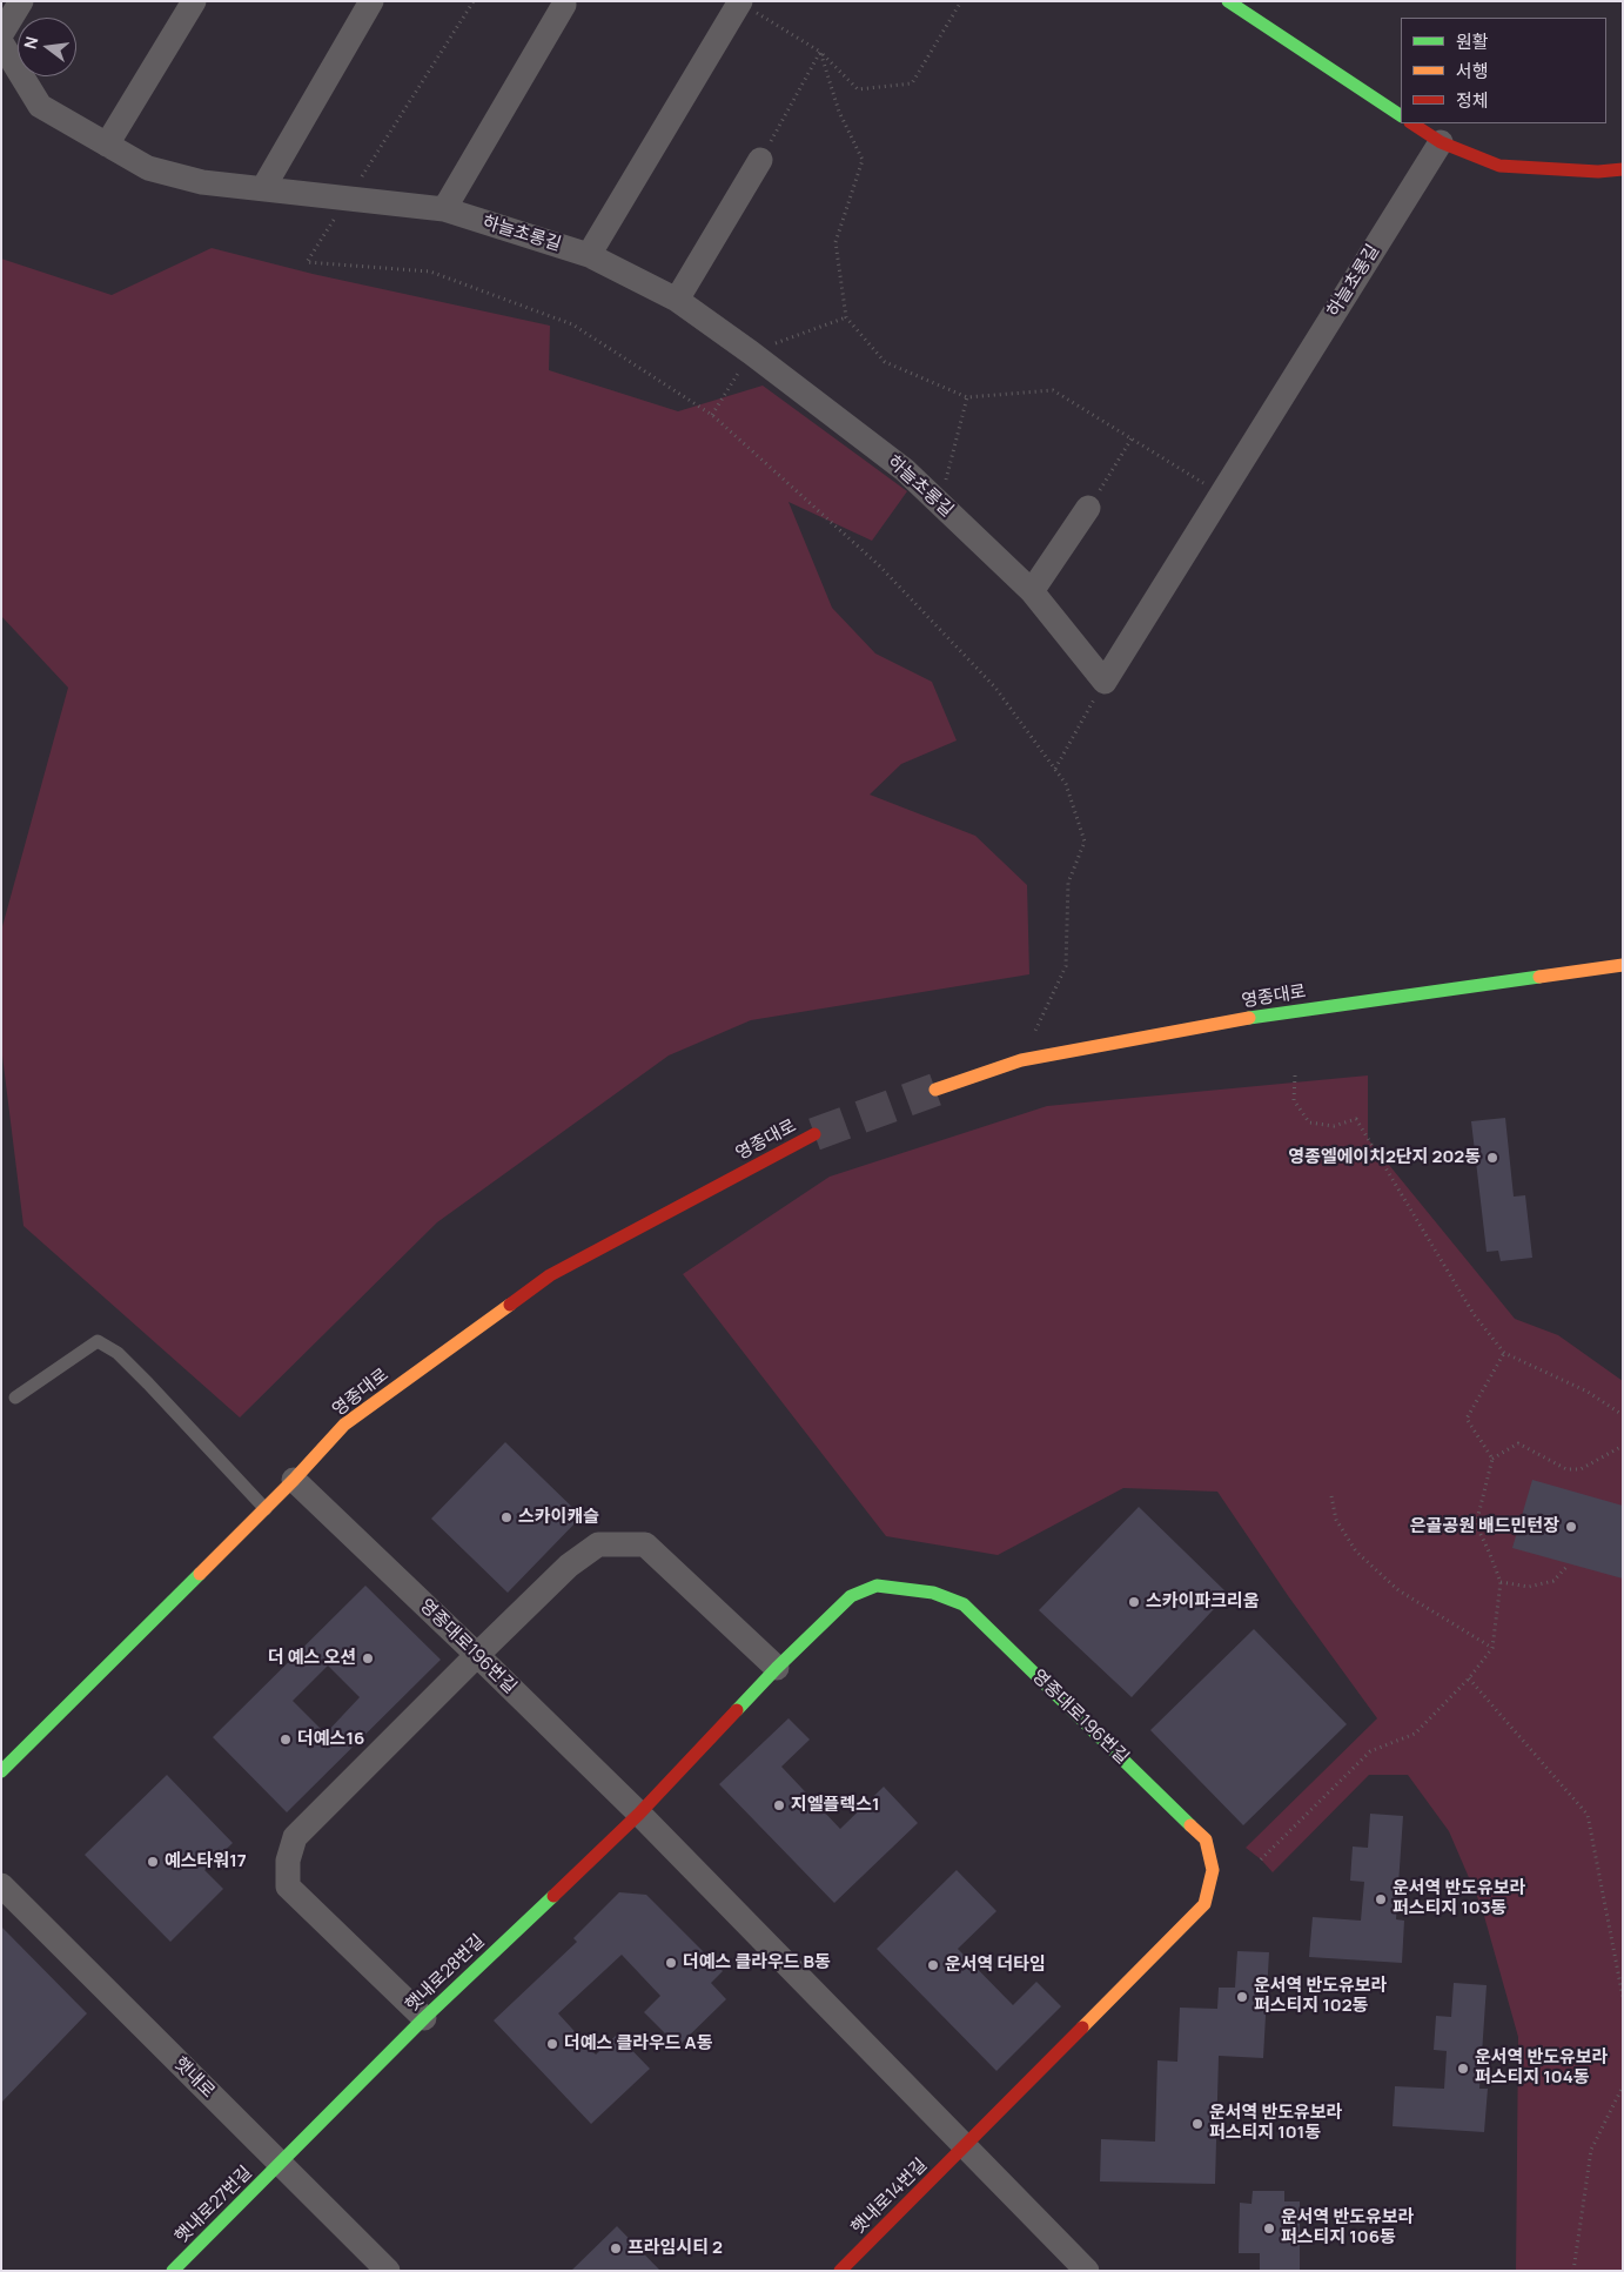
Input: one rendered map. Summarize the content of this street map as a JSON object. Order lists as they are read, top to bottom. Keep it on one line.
{"streets":{"street":["하늘초롱길","영종대로","영종대로196번길","햇내로28번길","햇내로","햇내로14번길","햇내로27번길"]},"crossings":[["영종대로","영종대로196번길"],["영종대로196번길","햇내로28번길"],["영종대로196번길","햇내로14번길"],["햇내로28번길","햇내로"],["햇내로28번길","햇내로27번길"],["햇내로","햇내로27번길"]],"places":["영종엘에이치2단지 202동","스카이캐슬","은골공원 배드민턴장","스카이파크리움","더 예스 오션","더예스16","지엘플렉스1","예스타워17","운서역 반도유보라 퍼스티지 103동","더예스 클라우드 B동","운서역 더타임","운서역 반도유보라 퍼스티지 102동","더예스 클라우드 A동","운서역 반도유보라 퍼스티지 104동","운서역 반도유보라 퍼스티지 101동","운서역 반도유보라 퍼스티지 106동","프라임시티 2"],"legend":["원활","서행","정체"],"north":"left"}
